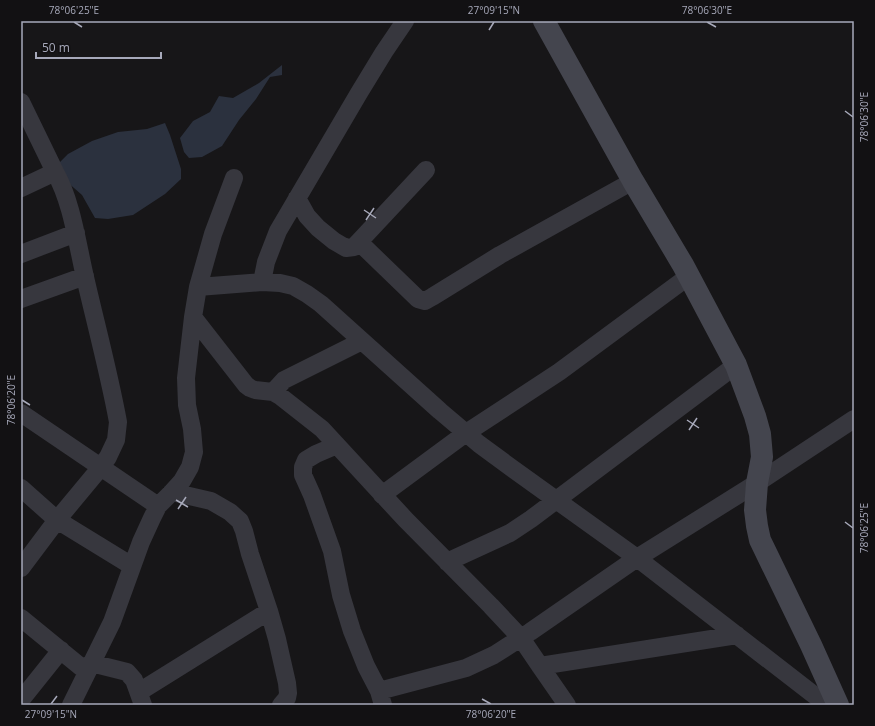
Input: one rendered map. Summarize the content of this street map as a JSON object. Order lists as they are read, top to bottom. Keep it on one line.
{"scale_bar":"50 m","coordinates":["78°06'25\"E","27°09'15\"N","78°06'30\"E","78°06'20\"E"]}
